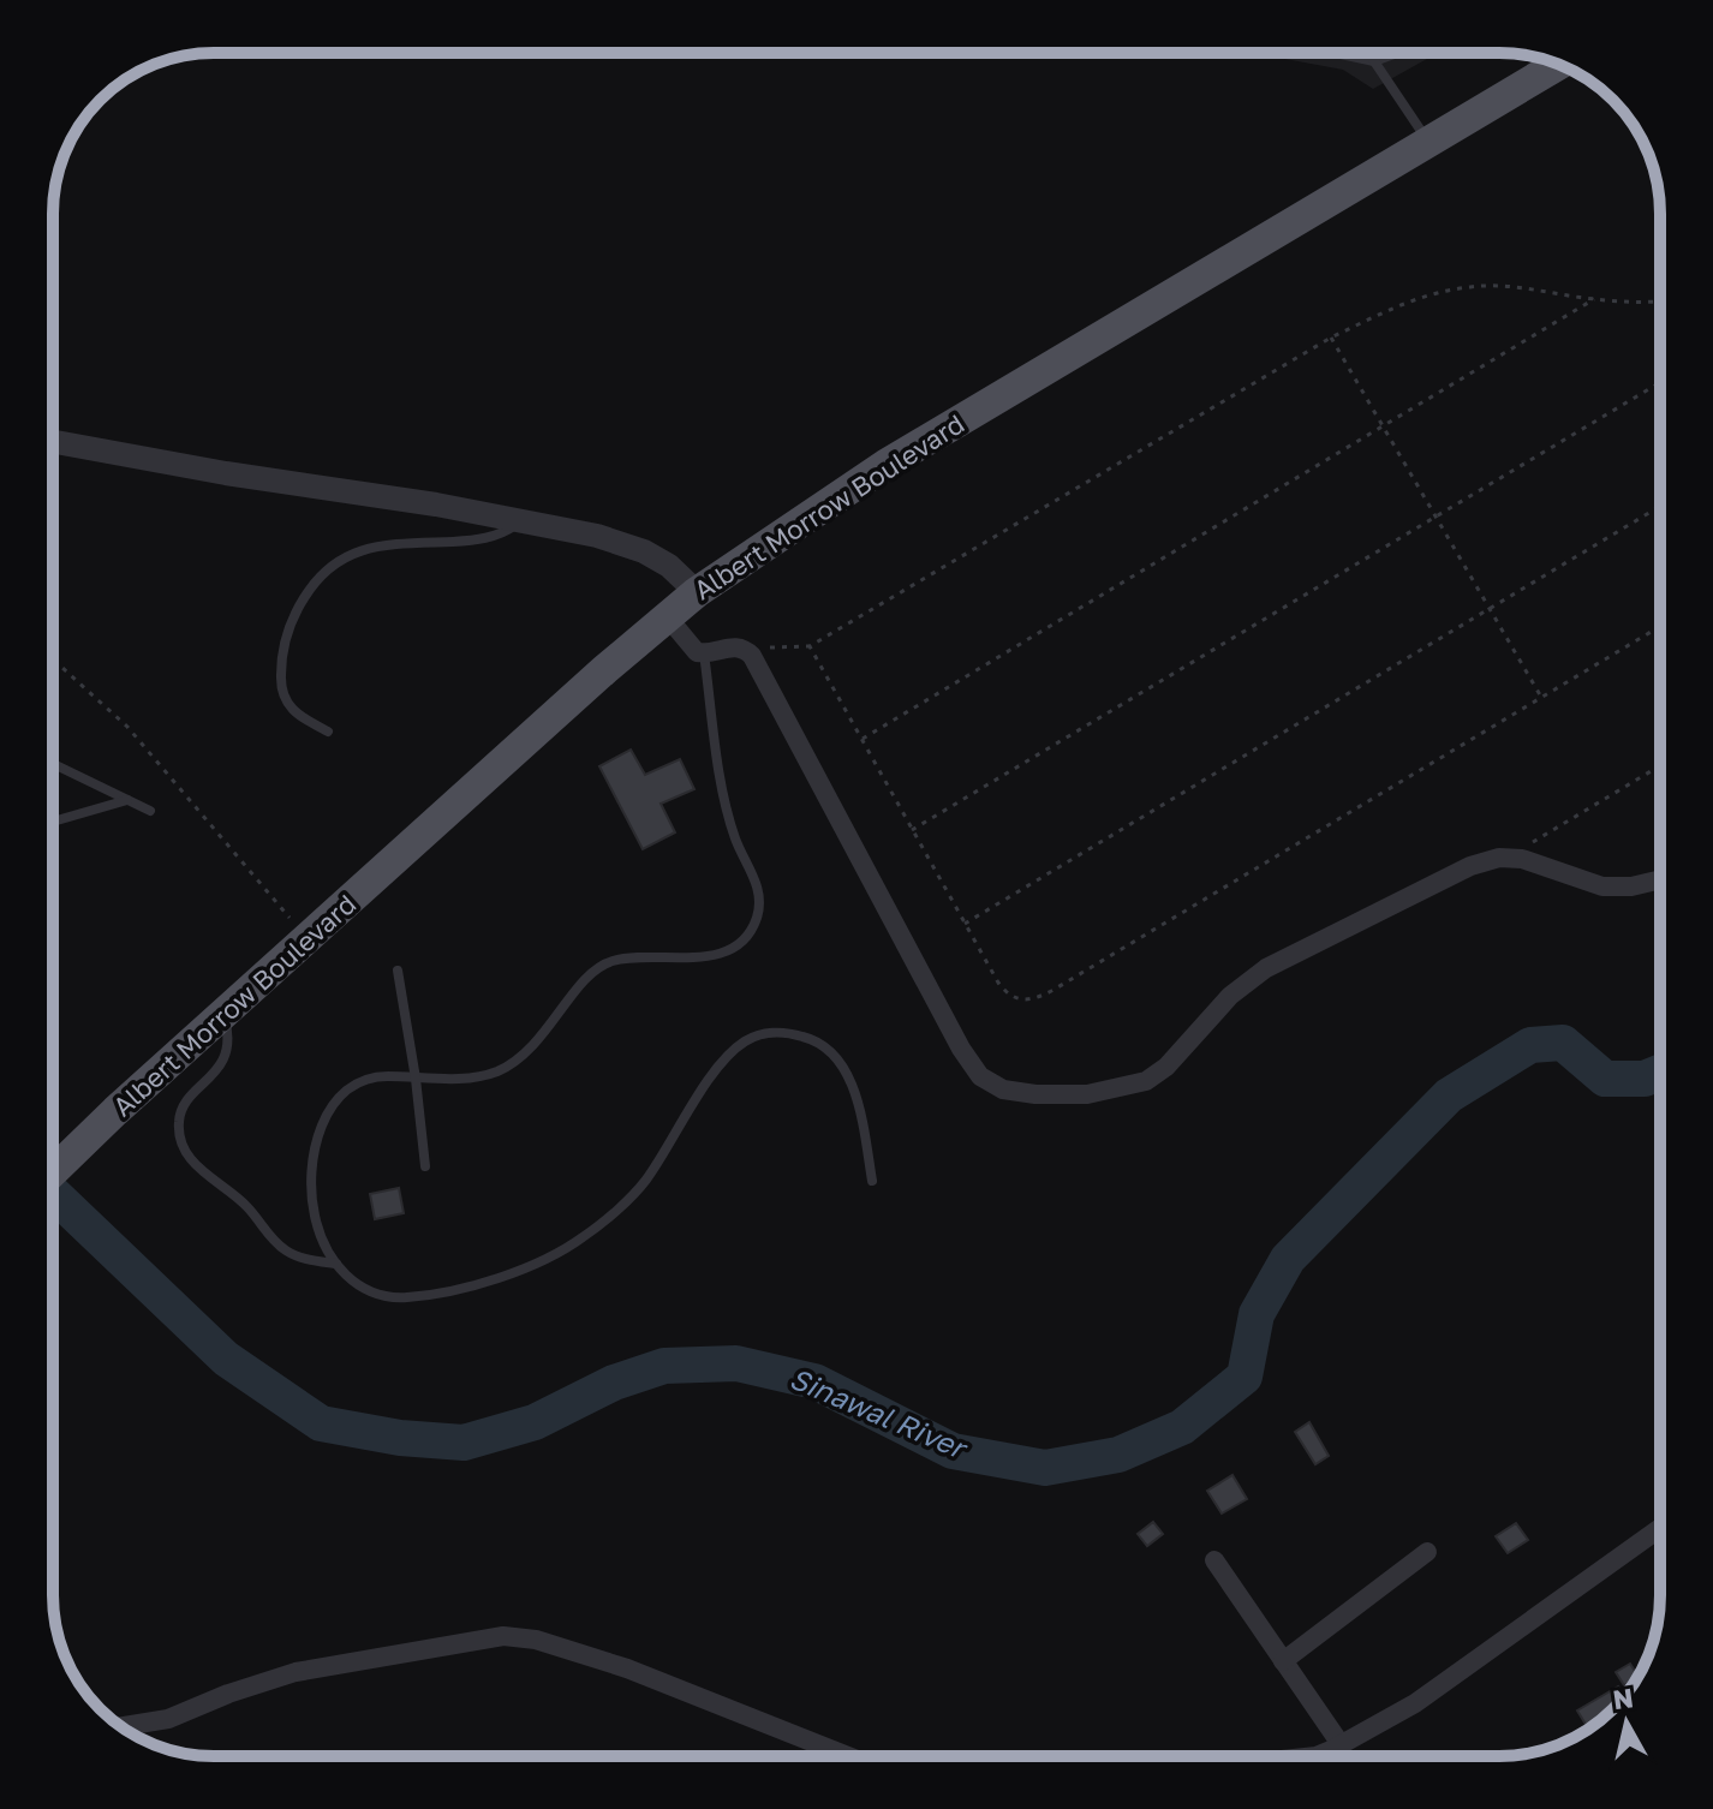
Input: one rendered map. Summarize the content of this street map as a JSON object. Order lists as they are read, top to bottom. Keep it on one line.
{"streets":{"main road":["Albert Morrow Boulevard"]},"water":["Sinawal River"],"north":"top"}
